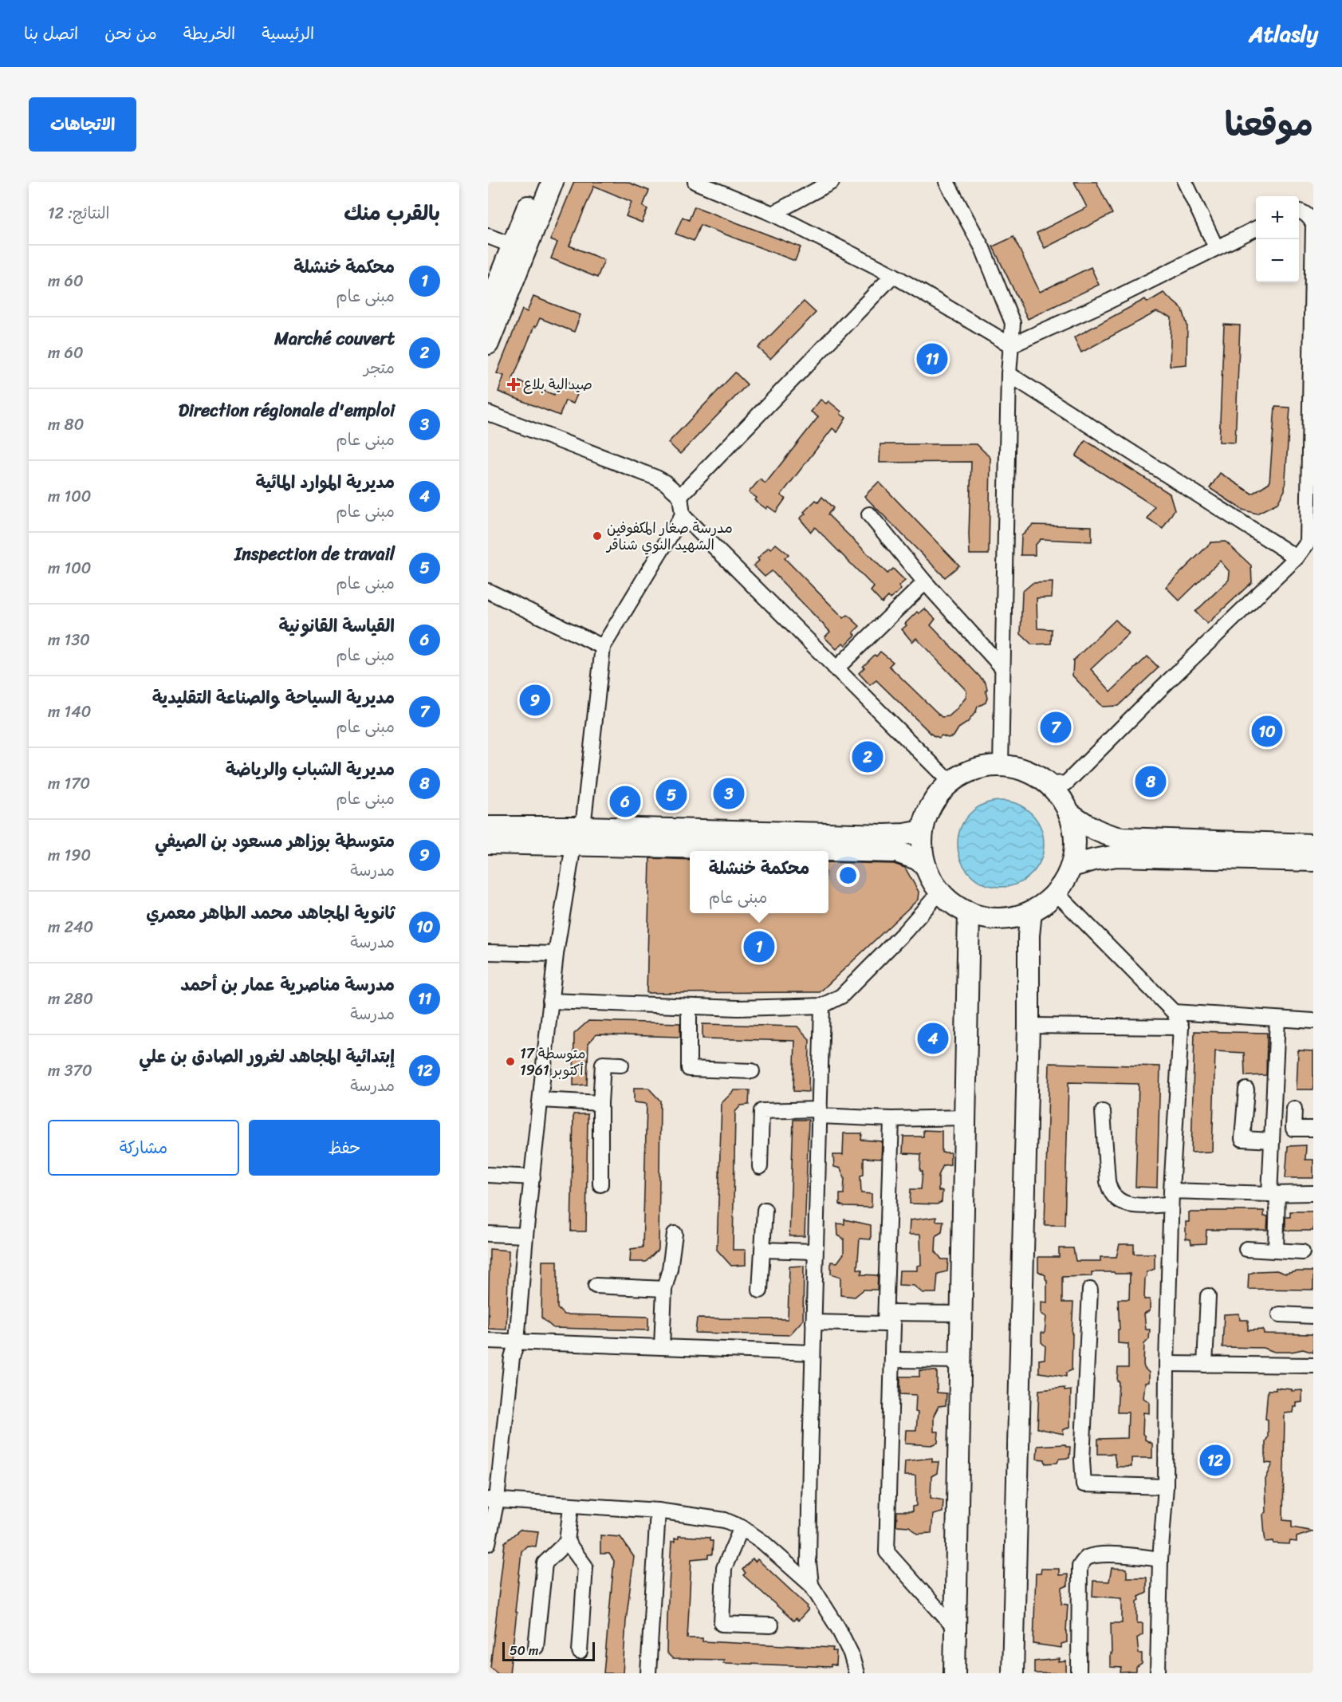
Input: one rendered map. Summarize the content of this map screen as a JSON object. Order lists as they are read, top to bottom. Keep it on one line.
{"places":{"health":["صيدالية بلاع"],"other":["مدرسة صغار المكفوفين الشهيد النوي شناقر","متوسطة 17 أكتوبر 1961"]},"scale_bar":"50 m","page":{"header":"Atlasly","nav":["الرئيسية","الخريطة","من نحن","اتصل بنا"],"title":"موقعنا","buttons":["الاتجاهات",["حفظ","مشاركة"]],"heading":["بالقرب منك","النتائج: 12"],"map_buttons":["+","−"],"list":[{"mark":"1","name":"محكمة خنشلة","note":"مبنى عام","value":"60 m"},{"mark":"2","name":"Marché couvert","note":"متجر","value":"60 m"},{"mark":"3","name":"Direction régionale d'emploi","note":"مبنى عام","value":"80 m"},{"mark":"4","name":"مديرية الموارد المائية","note":"مبنى عام","value":"100 m"},{"mark":"5","name":"Inspection de travail","note":"مبنى عام","value":"100 m"},{"mark":"6","name":"القياسة القانونية","note":"مبنى عام","value":"130 m"},{"mark":"7","name":"مديرية السياحة والصناعة التقليدية","note":"مبنى عام","value":"140 m"},{"mark":"8","name":"مديرية الشباب والرياضة","note":"مبنى عام","value":"170 m"},{"mark":"9","name":"متوسطة بوزاهر مسعود بن الصيفي","note":"مدرسة","value":"190 m"},{"mark":"10","name":"ثانوية المجاهد محمد الطاهر معمري","note":"مدرسة","value":"240 m"},{"mark":"11","name":"مدرسة مناصرية عمار بن أحمد","note":"مدرسة","value":"280 m"},{"mark":"12","name":"إبتدائية المجاهد لغرور الصادق بن علي","note":"مدرسة","value":"370 m"}],"pins":["11","9","7","10","2","8","3","5","6","1","4","12"],"popup":["محكمة خنشلة","مبنى عام"],"scale":"50 m"}}
